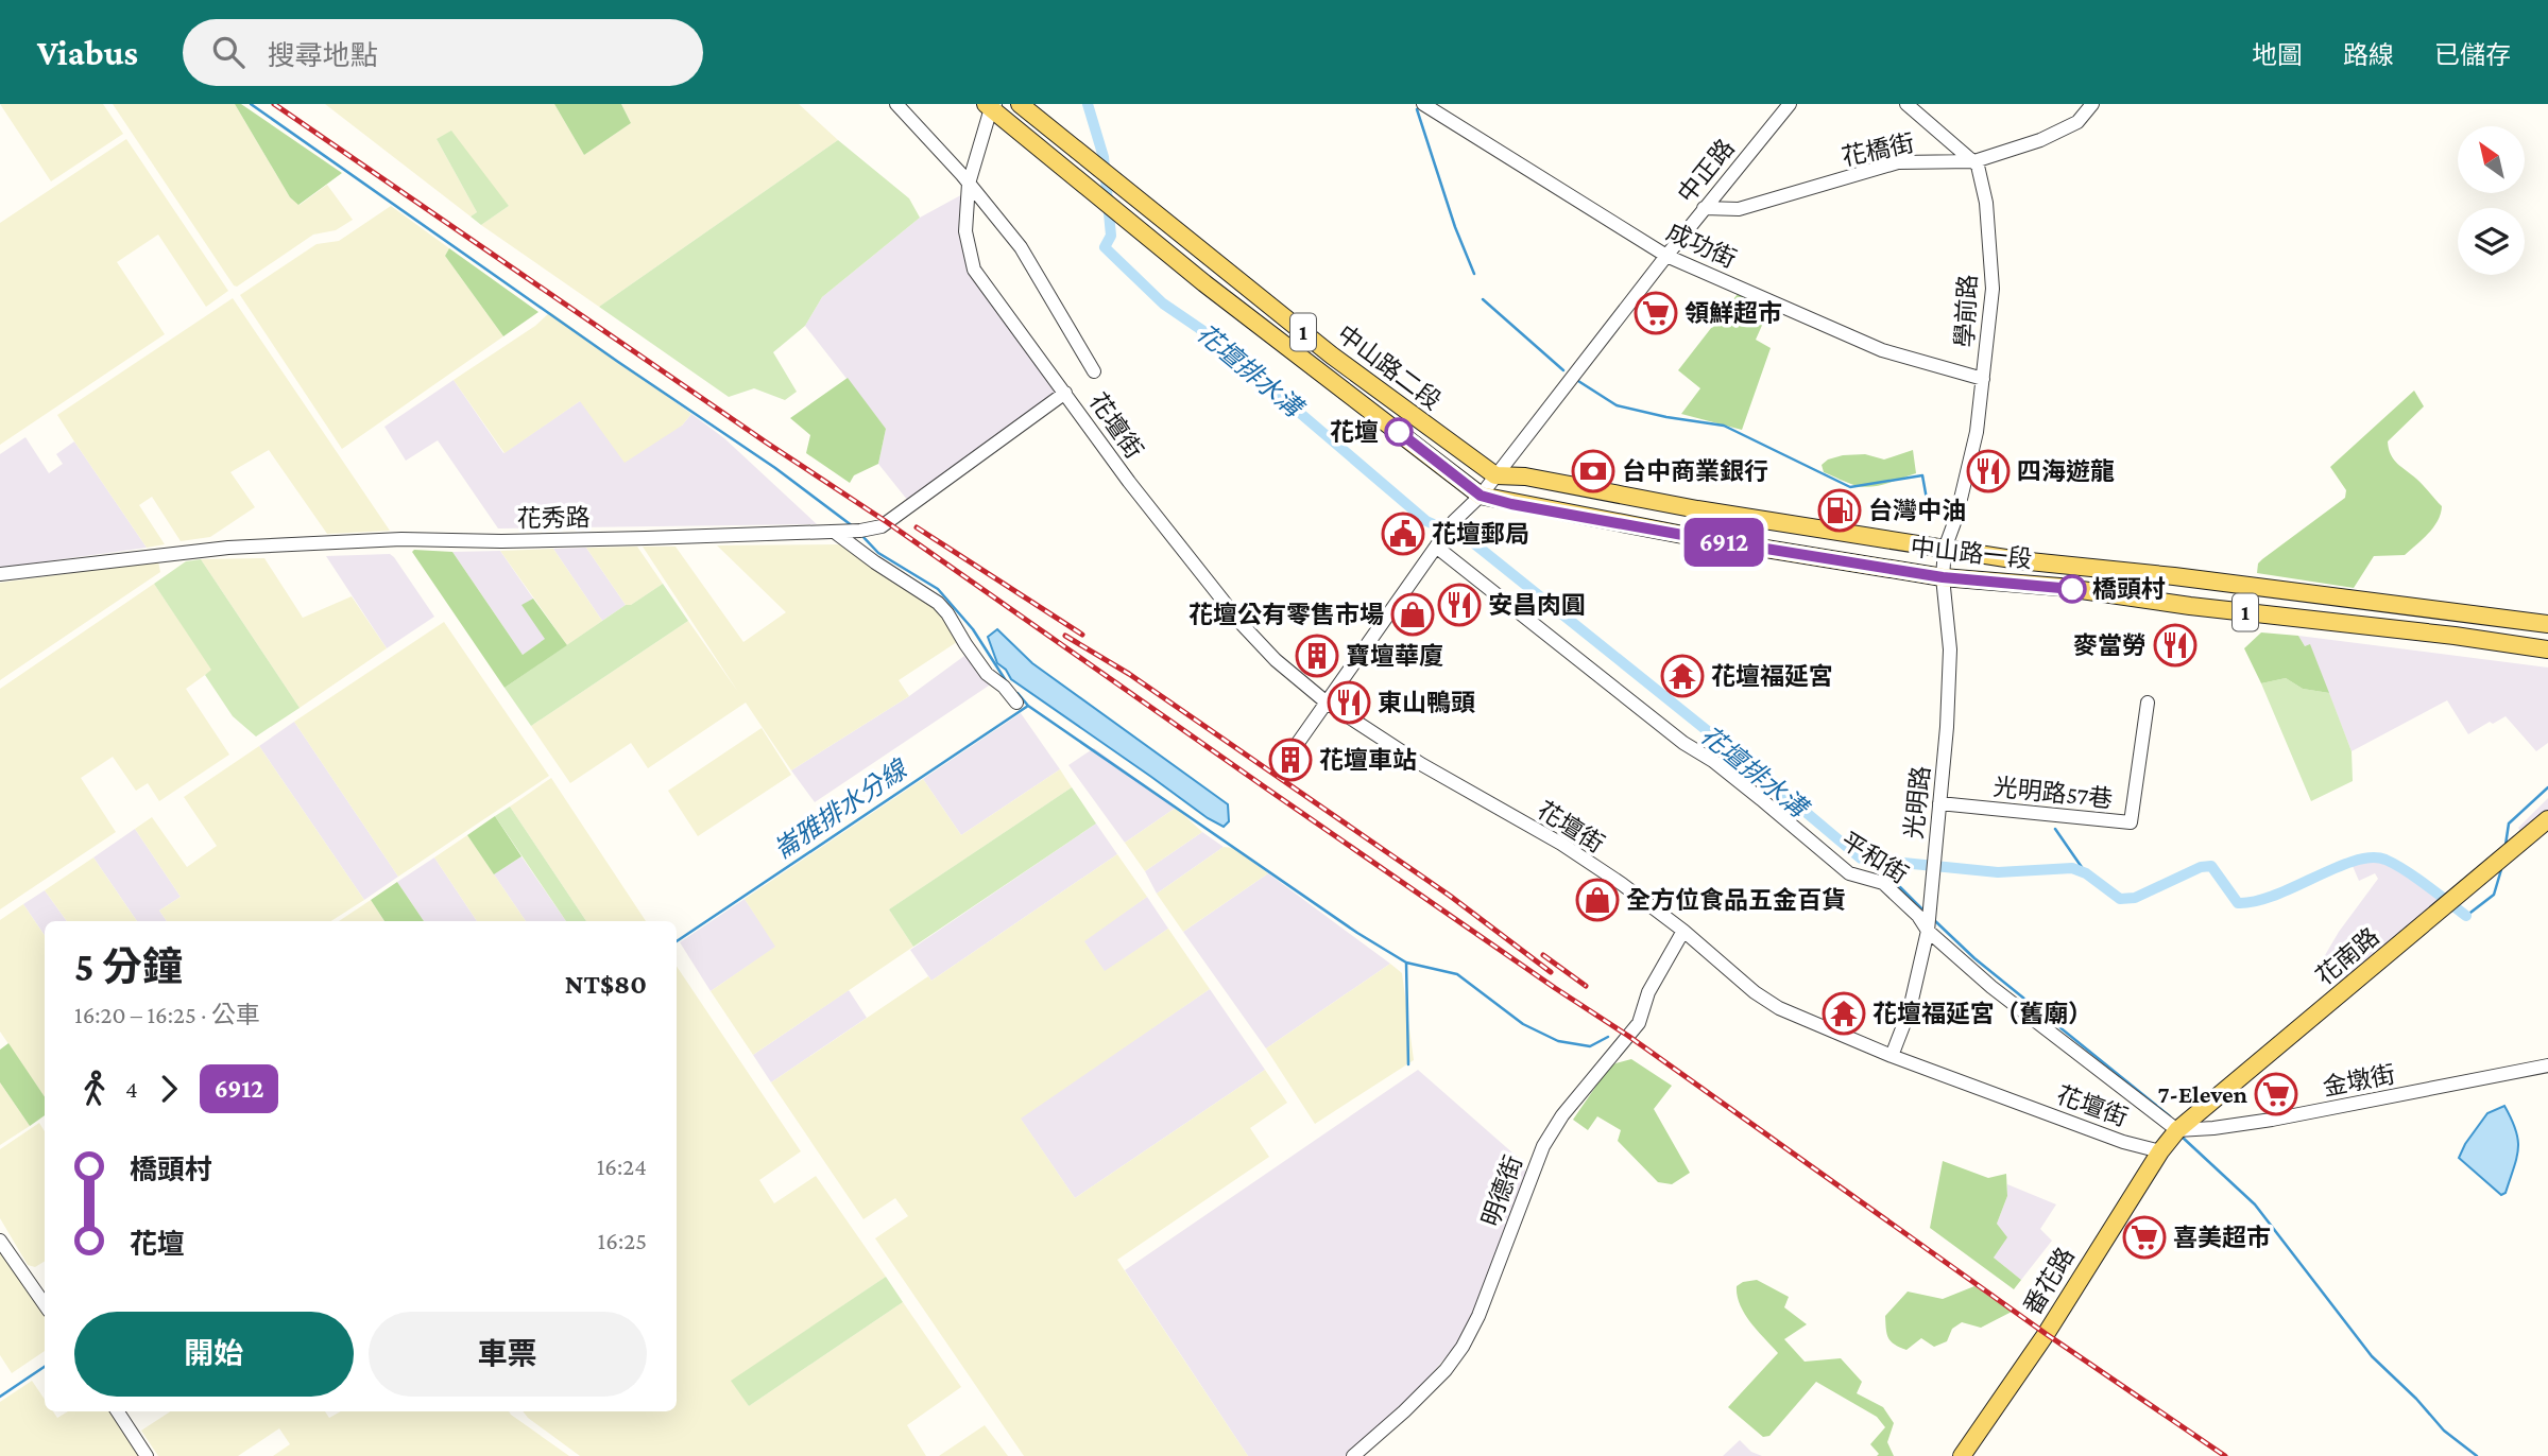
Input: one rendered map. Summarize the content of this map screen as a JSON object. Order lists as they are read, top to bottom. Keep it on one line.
{"streets":{"main road":["1","中山路二段","中山路一段","花南路","番花路"],"street":["花橋街","中正路","成功街","學前路","花壇街","花秀路","光明路57巷","光明路","平和街","金墩街","明德街"]},"crossings":[["花橋街","中正路"],["花橋街","學前路"],["中正路","成功街"],["中正路","中山路二段"],["中正路","中山路一段"],["中正路","平和街"],["成功街","學前路"],["學前路","中山路一段"],["學前路","光明路"],["中山路二段","花壇街"],["中山路二段","中山路一段"],["花壇街","花秀路"],["花壇街","光明路"],["花壇街","明德街"],["花壇街","番花路"],["中山路一段","光明路"],["光明路57巷","光明路"],["光明路","平和街"],["平和街","花南路"],["平和街","金墩街"],["平和街","番花路"],["花南路","金墩街"],["花南路","番花路"],["金墩街","番花路"]],"water":["花壇排水溝","崙雅排水分線"],"places":{"supermarket":["領鮮超市","7-Eleven","喜美超市"],"other":["花壇","橋頭村"],"bank":["台中商業銀行"],"restaurant":["四海遊龍","安昌肉圓","麥當勞","東山鴨頭"],"fuel station":["台灣中油"],"public building":["花壇郵局"],"shop":["花壇公有零售市場","全方位食品五金百貨"],"building":["寶壇華廈","花壇車站"],"temple":["花壇福延宮","花壇福延宮（舊廟）"]},"lines":["bus line 6912"],"north":"top left","page":{"header":"Viabus","search":"搜尋地點","nav":["地圖","路線","已儲存"],"on_map":"6912","heading":["5 分鐘","16:20 – 16:25 · 公車","NT$80"],"legs":["4","6912"],"list":[{"name":"橋頭村","value":"16:24"},{"name":"花壇","value":"16:25"}],"buttons":["開始","車票"]}}
